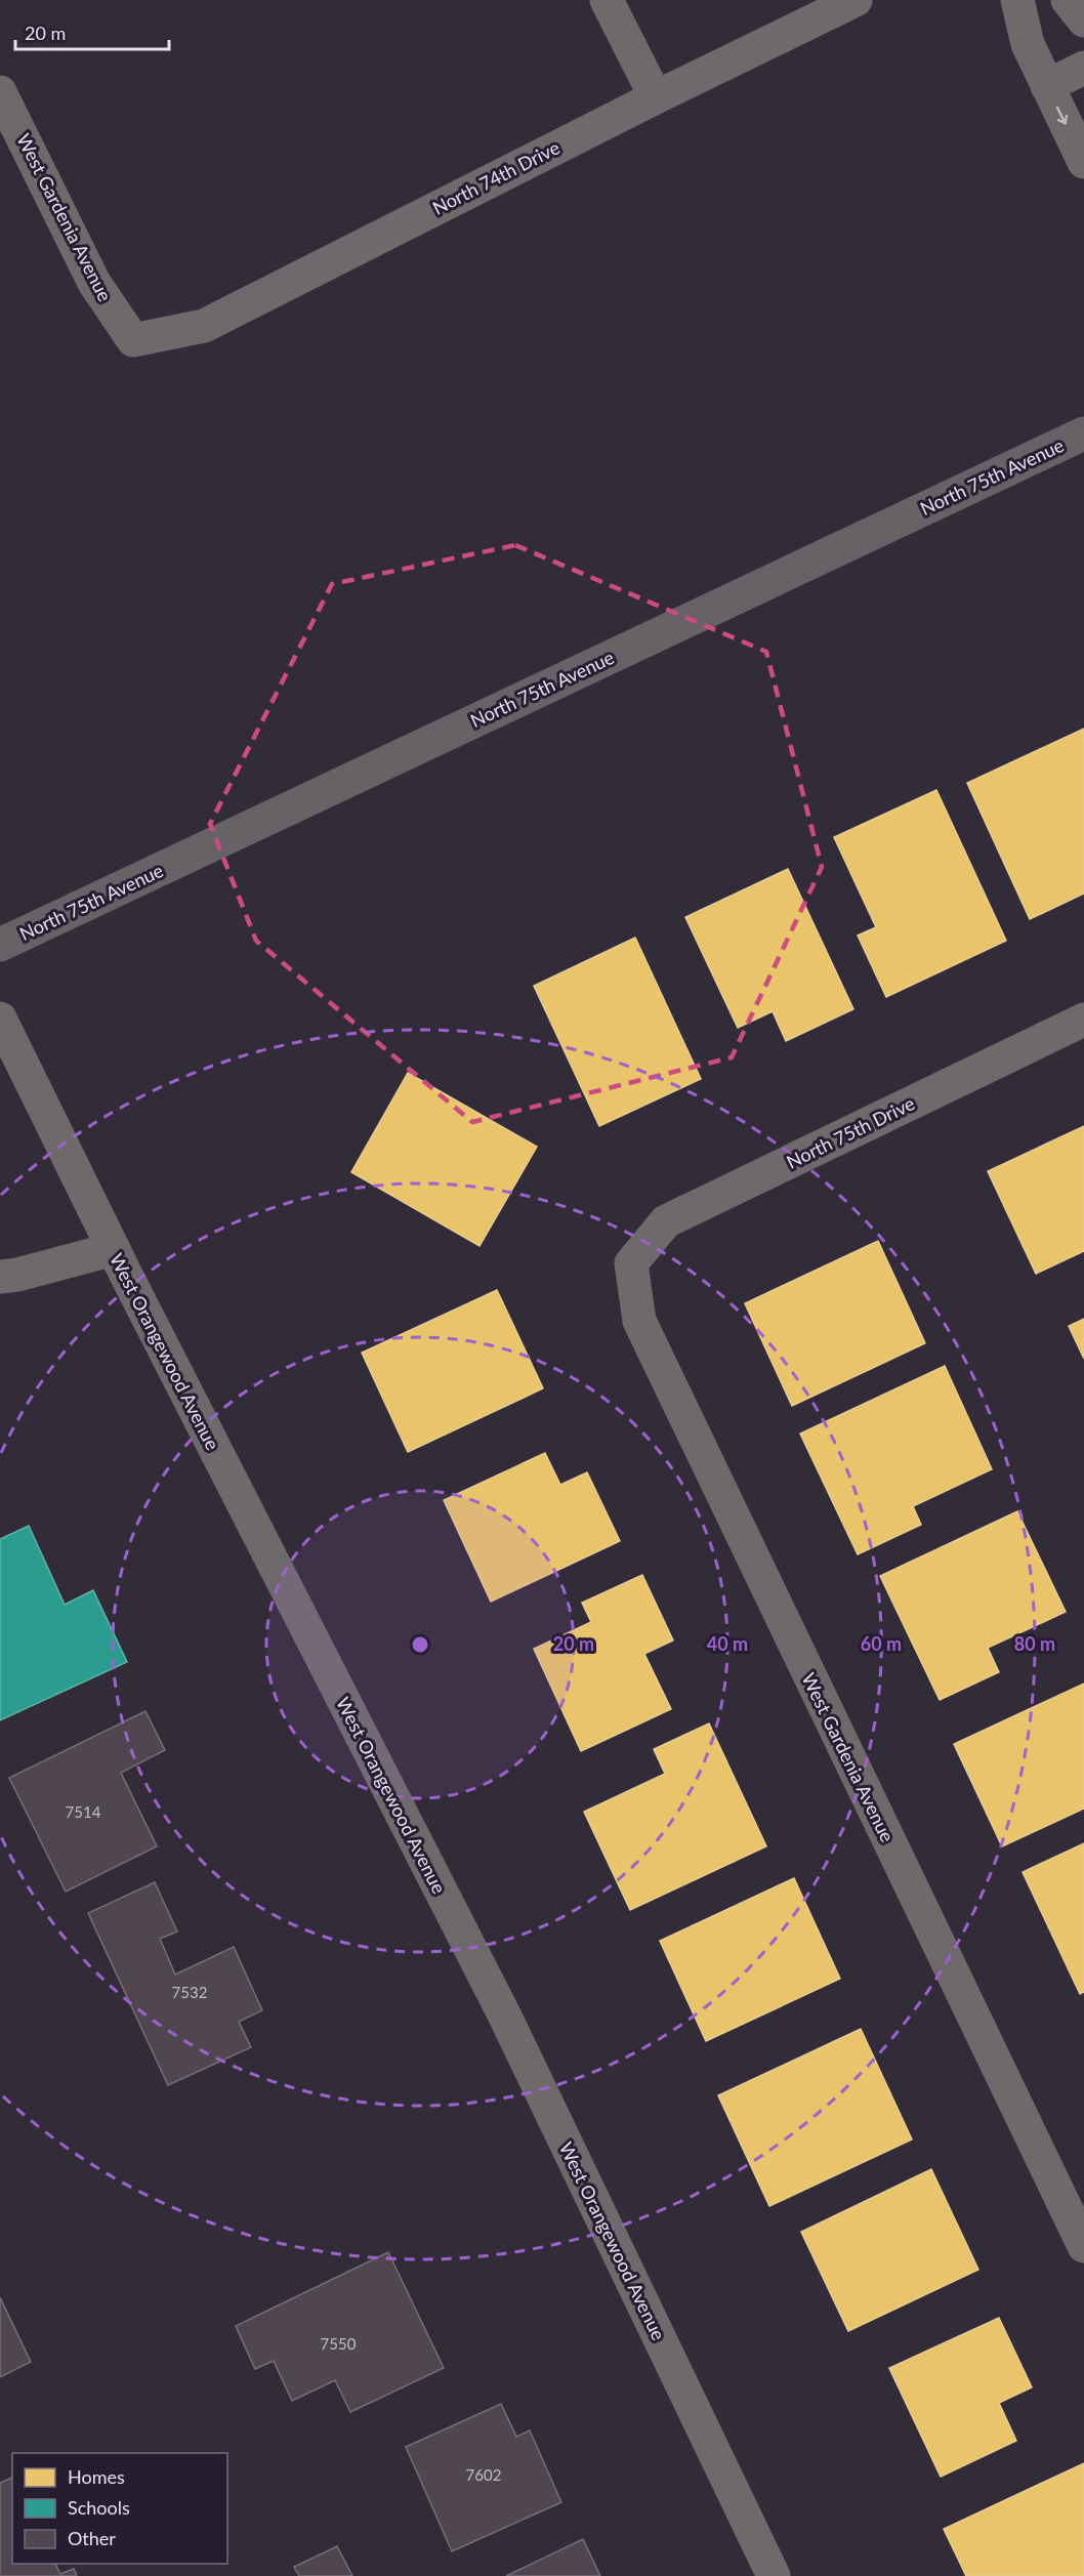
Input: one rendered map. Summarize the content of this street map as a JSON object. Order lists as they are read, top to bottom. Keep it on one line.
{"streets":{"main road":["North 75th Avenue"],"street":["North 74th Drive","West Gardenia Avenue","North 75th Drive","West Orangewood Avenue"]},"crossings":[["North 74th Drive","West Gardenia Avenue"],["West Gardenia Avenue","North 75th Drive"]],"house_numbers":["7514","7532","7550","7602"],"legend":["Homes","Schools","Other"],"scale_bar":"20 m","rings":["20 m","40 m","60 m","80 m"]}
